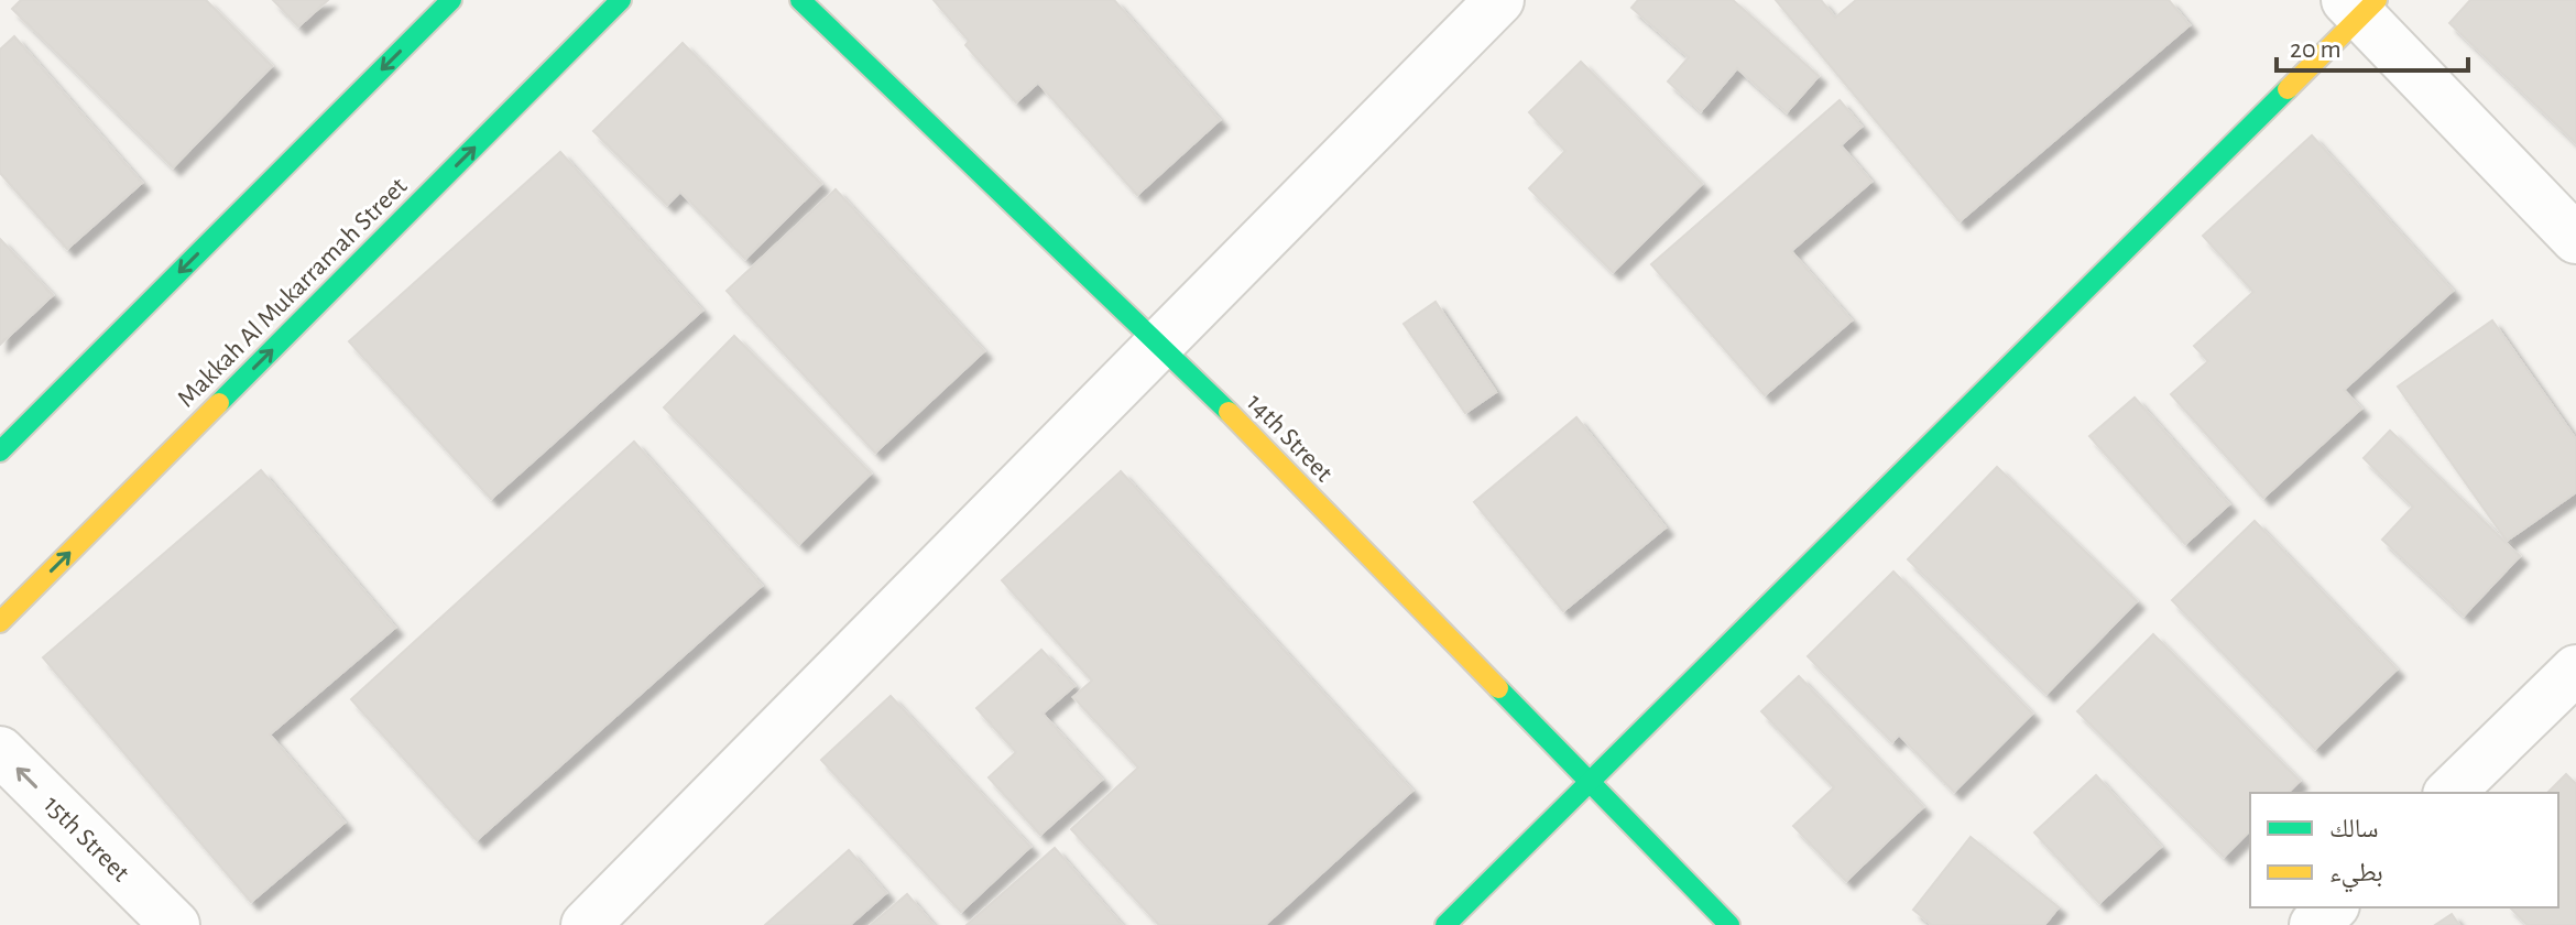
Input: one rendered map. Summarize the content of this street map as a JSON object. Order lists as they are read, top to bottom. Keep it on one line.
{"streets":{"street":["Makkah Al Mukarramah Street","14th Street","15th Street"]},"one_way":["15th Street"],"legend":["سالك","بطيء"],"scale_bar":"20 m"}
